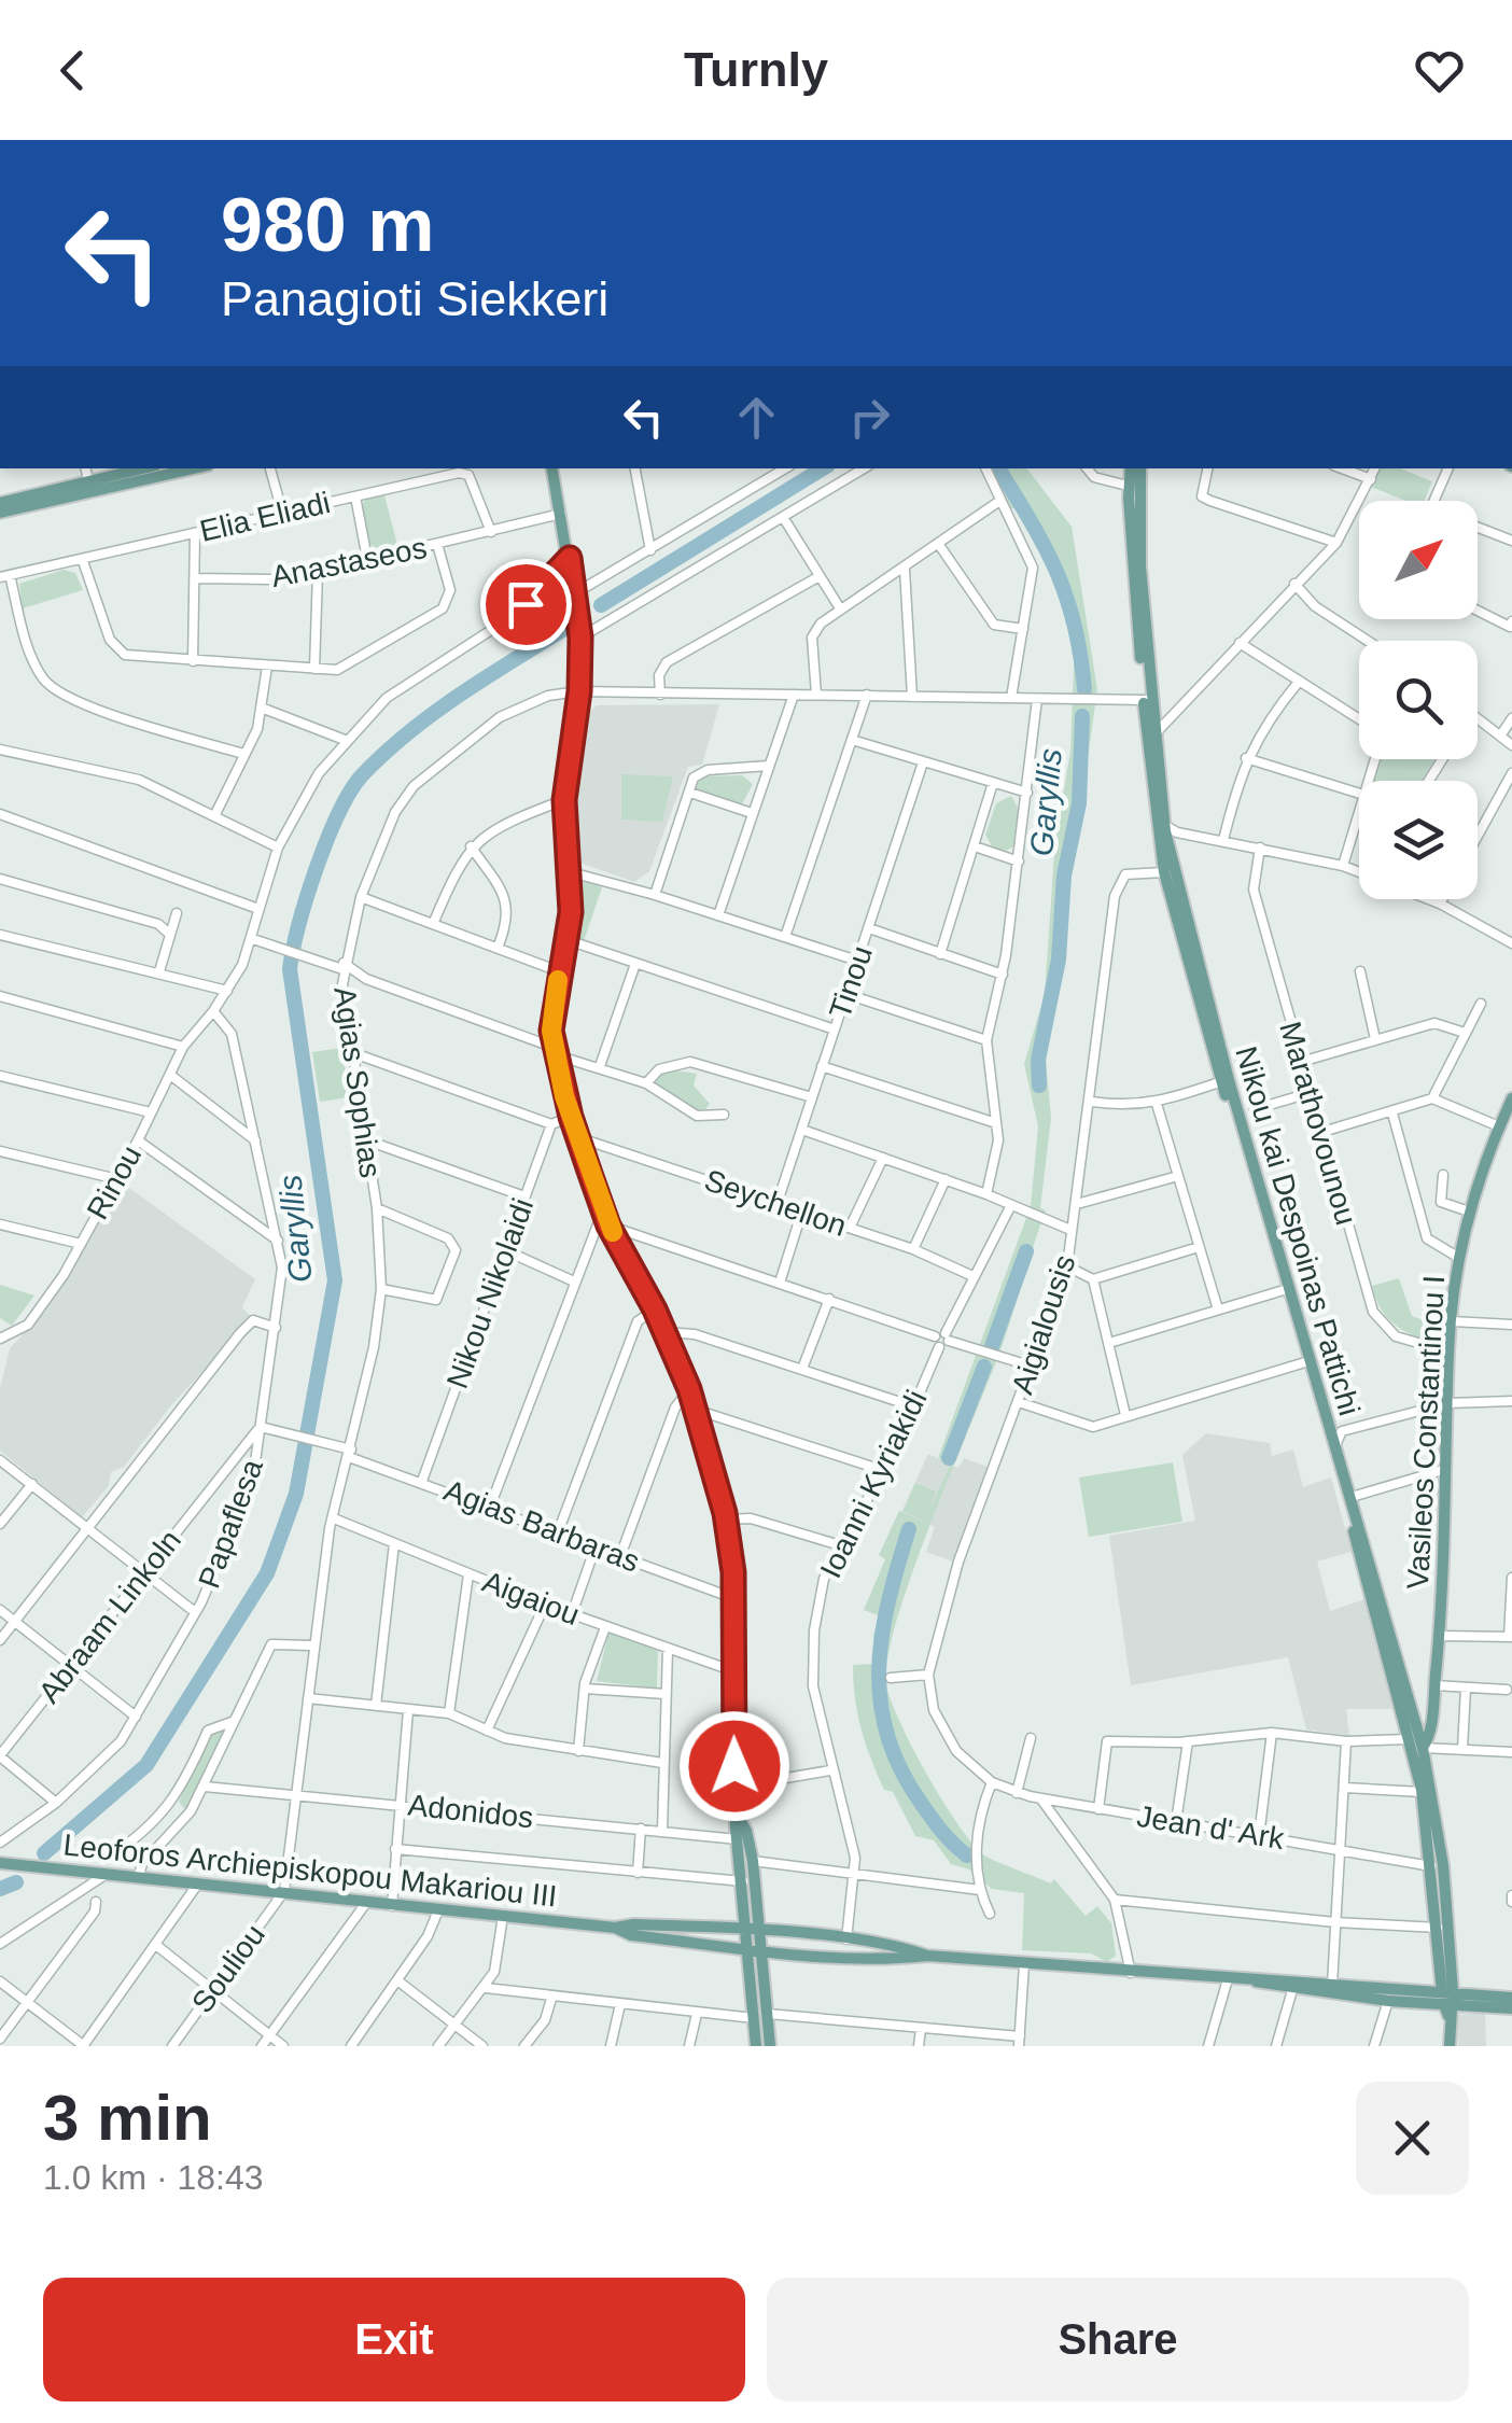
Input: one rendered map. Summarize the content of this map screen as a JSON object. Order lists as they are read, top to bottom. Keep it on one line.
{"streets":{"main road":["Nikou kai Despoinas Pattichi","Vasileos Constantinou I","Leoforos Archiepiskopou Makariou III"],"street":["Elia Eliadi","Anastaseos","Tinou","Agias Sophias","Marathovounou","Rinou","Seychellon","Nikou Nikolaidi","Aigialousis","Ioanni Kyriakidi","Papaflesa","Agias Barbaras","Aigaiou","Abraam Linkoln","Adonidos","Jean d' Ark","Souliou"]},"crossings":[["Elia Eliadi","Anastaseos"],["Tinou","Seychellon"],["Agias Sophias","Nikou kai Despoinas Pattichi"],["Agias Sophias","Agias Barbaras"],["Agias Sophias","Aigaiou"],["Agias Sophias","Adonidos"],["Agias Sophias","Leoforos Archiepiskopou Makariou III"],["Agias Sophias","Souliou"],["Marathovounou","Vasileos Constantinou I"],["Rinou","Papaflesa"],["Seychellon","Ioanni Kyriakidi"],["Nikou kai Despoinas Pattichi","Aigialousis"],["Nikou kai Despoinas Pattichi","Vasileos Constantinou I"],["Nikou kai Despoinas Pattichi","Jean d' Ark"],["Nikou kai Despoinas Pattichi","Leoforos Archiepiskopou Makariou III"],["Nikou Nikolaidi","Agias Barbaras"],["Aigialousis","Jean d' Ark"],["Ioanni Kyriakidi","Leoforos Archiepiskopou Makariou III"],["Papaflesa","Agias Barbaras"],["Papaflesa","Abraam Linkoln"],["Agias Barbaras","Abraam Linkoln"],["Leoforos Archiepiskopou Makariou III","Souliou"]],"water":["Garyllis"],"north":"top right","page":{"header":"Turnly","turn":["980 m","Panagioti Siekkeri"],"heading":["3 min","1.0 km · 18:43"],"buttons":["Exit","Share"]}}
